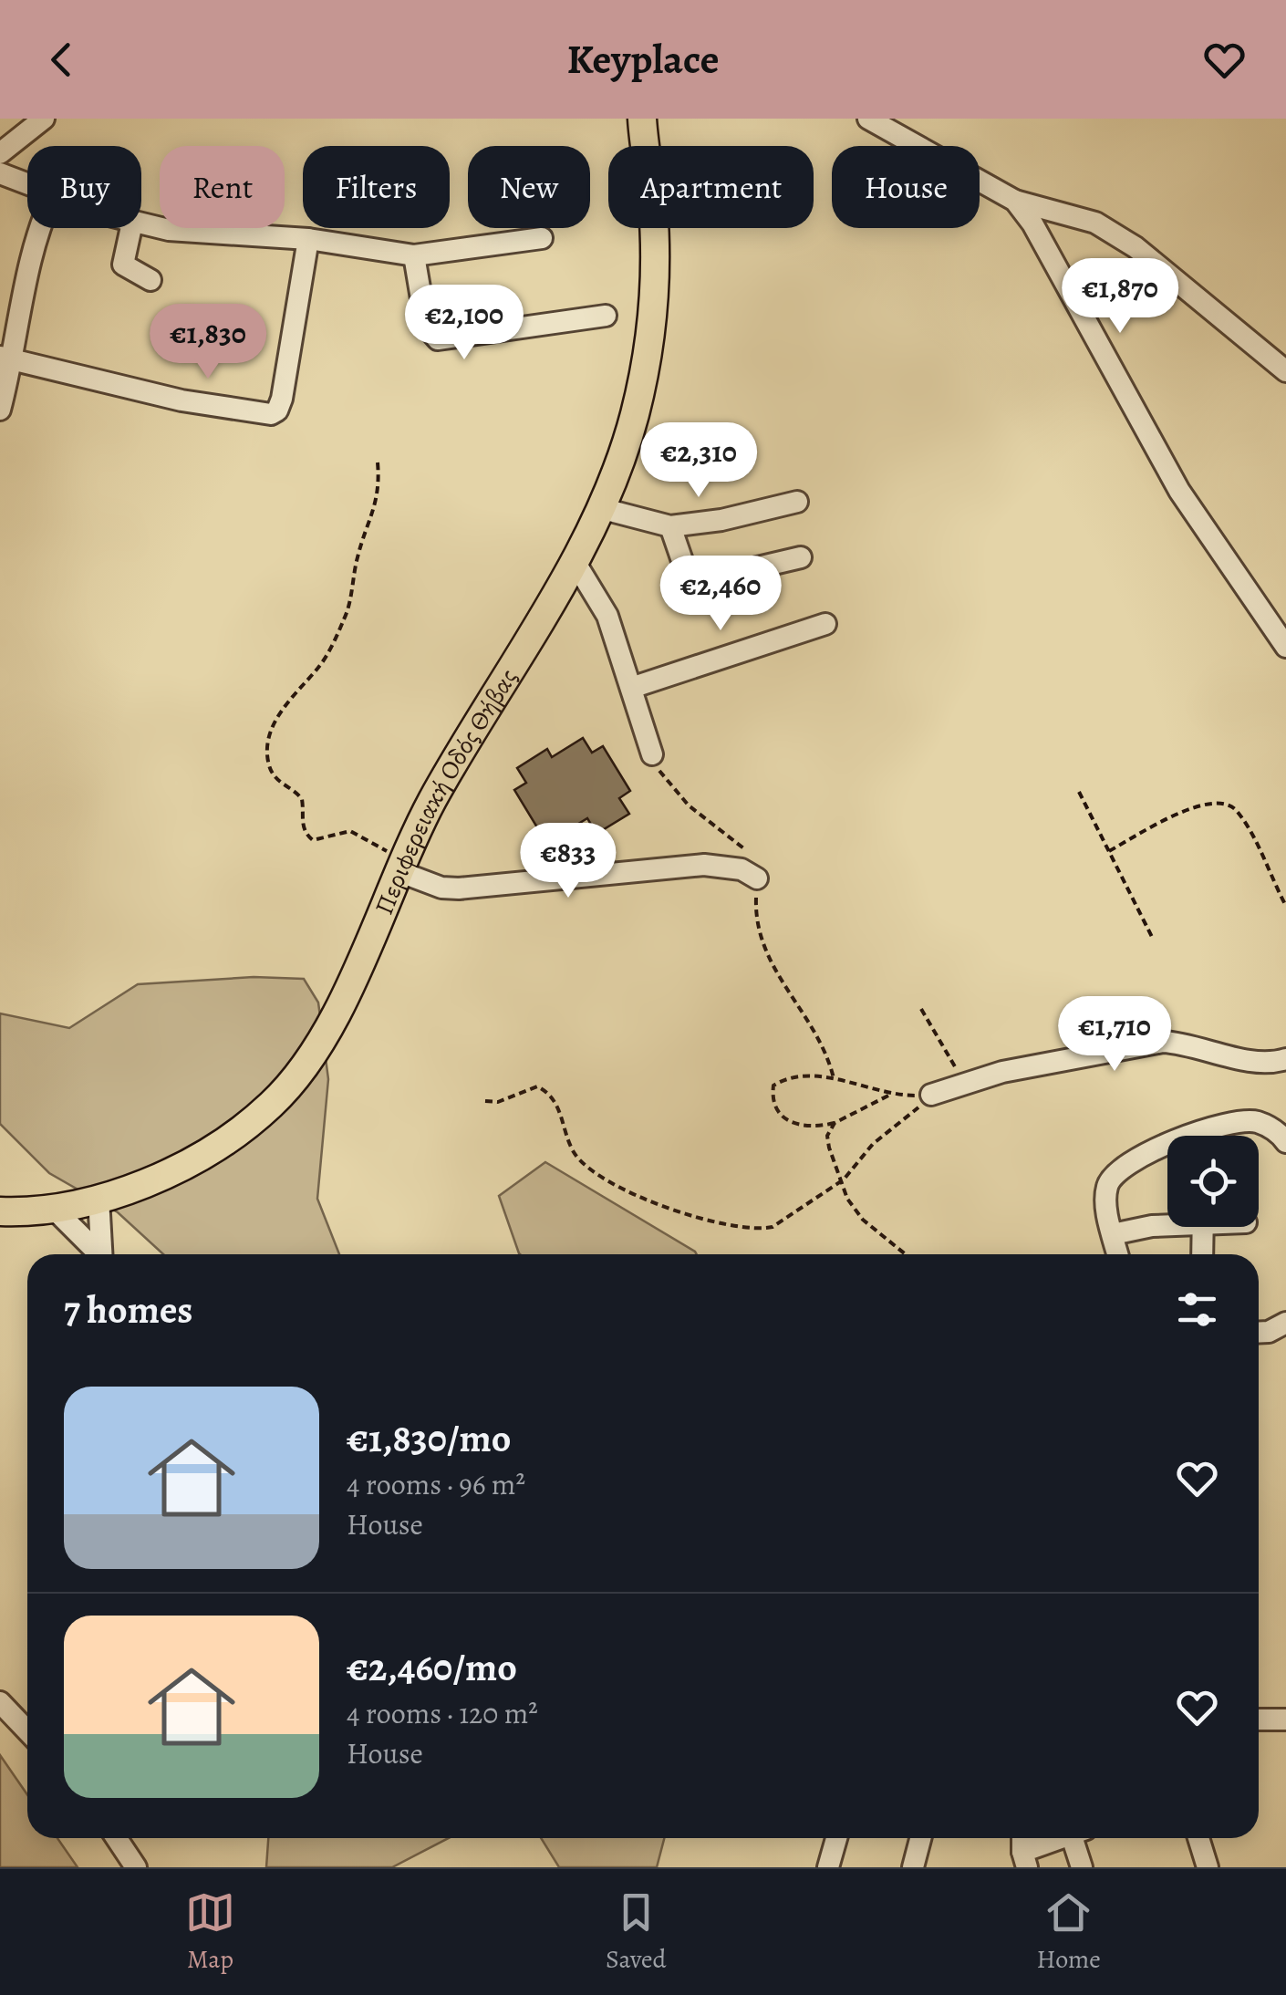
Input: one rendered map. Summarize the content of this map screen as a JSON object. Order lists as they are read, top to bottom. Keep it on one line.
{"streets":{"main road":["Περιφερειακή Οδός Θήβας"]},"page":{"header":"Keyplace","chip":["Buy","Rent","Filters","New","Apartment","House"],"price":["€1,870","€2,100","€1,830","€2,310","€2,460","€833","€1,710"],"heading":"7 homes","list":[{"name":"€1,830/mo","note":"4 rooms · 96 m² · House"},{"name":"€2,460/mo","note":"4 rooms · 120 m² · House"}],"tabs":["Map","Saved","Home"]}}
